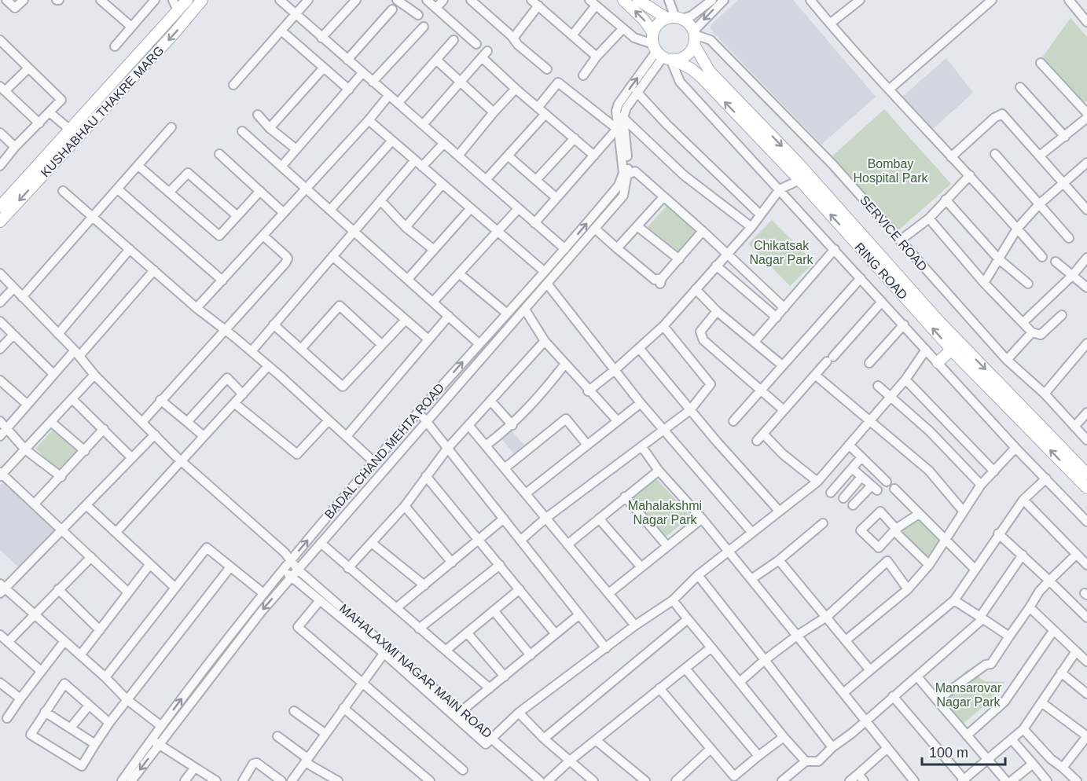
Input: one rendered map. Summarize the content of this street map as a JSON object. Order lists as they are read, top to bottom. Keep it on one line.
{"streets":{"main road":["KUSHABHAU THAKRE MARG","RING ROAD"],"street":["SERVICE ROAD","BADAL CHAND MEHTA ROAD","MAHALAXMI NAGAR MAIN ROAD"]},"crossings":[["SERVICE ROAD","RING ROAD"],["RING ROAD","BADAL CHAND MEHTA ROAD"],["BADAL CHAND MEHTA ROAD","MAHALAXMI NAGAR MAIN ROAD"]],"parks":["Bombay Hospital Park","Chikatsak Nagar Park","Mahalakshmi Nagar Park","Mansarovar Nagar Park"],"scale_bar":"100 m"}
